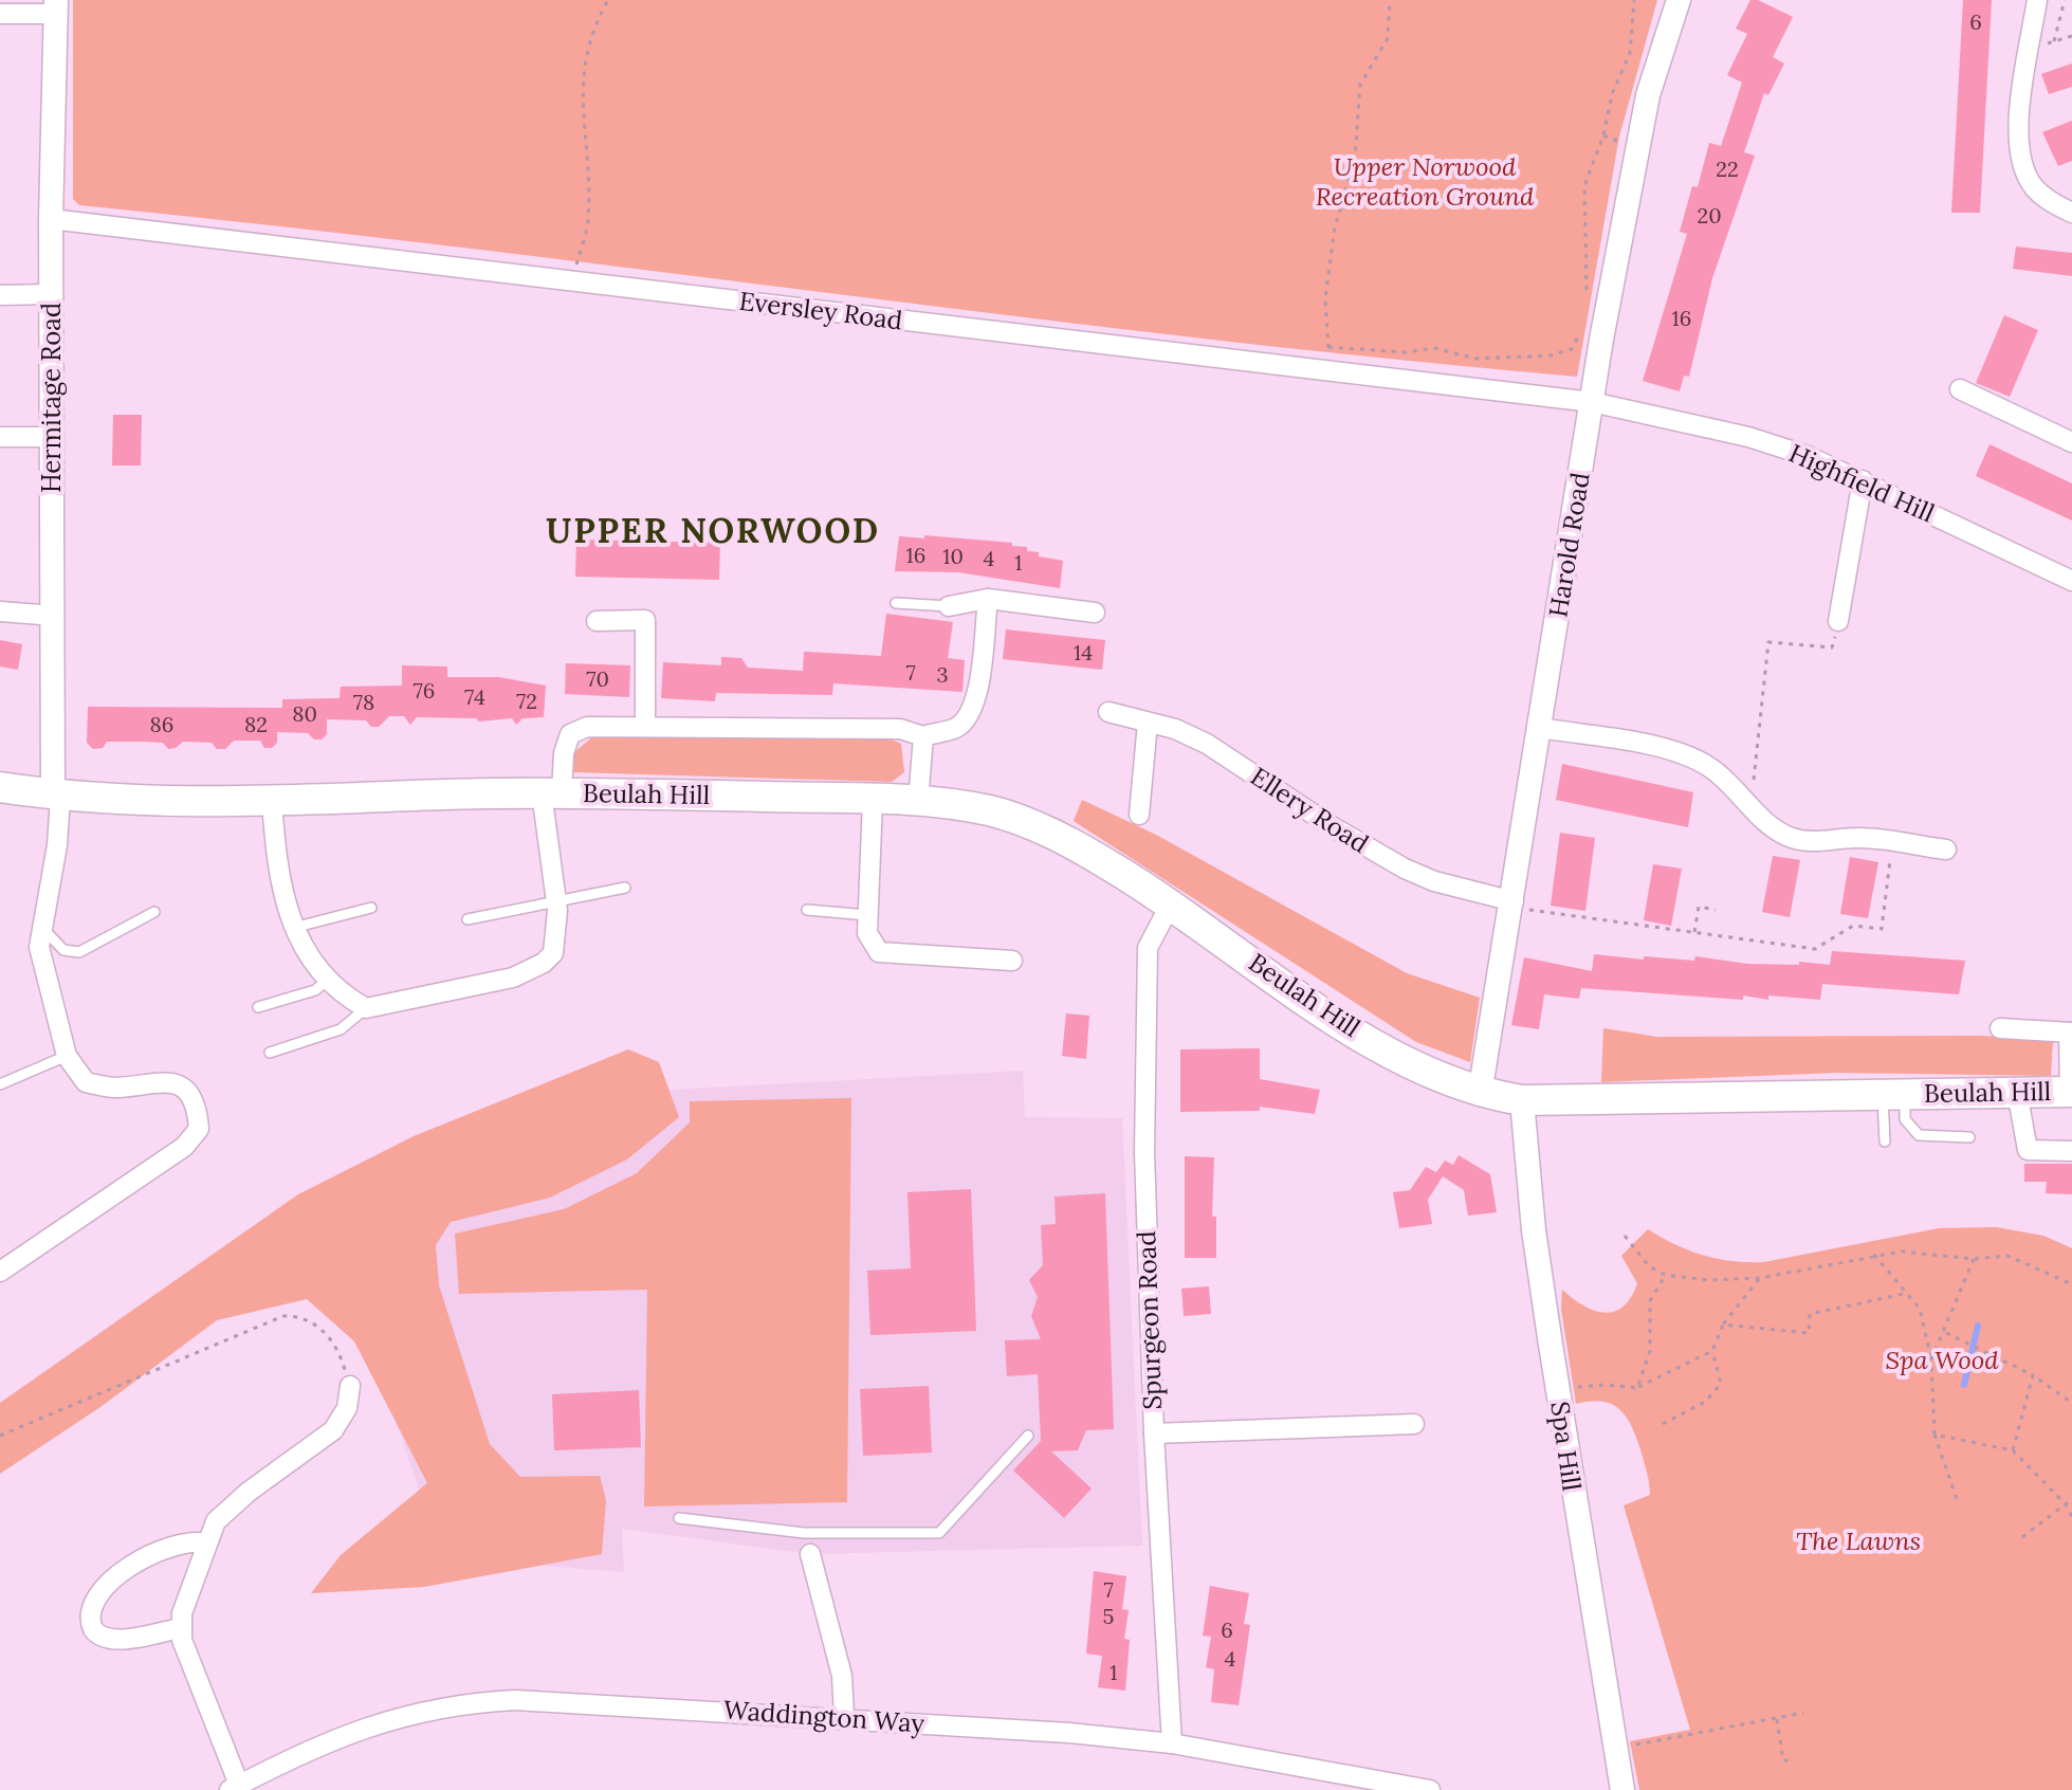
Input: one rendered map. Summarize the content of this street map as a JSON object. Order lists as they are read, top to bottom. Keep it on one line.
{"streets":{"main road":["Beulah Hill"],"street":["Eversley Road","Hermitage Road","Highfield Hill","Harold Road","Ellery Road","Spurgeon Road","Spa Hill","Waddington Way"]},"crossings":[["Eversley Road","Hermitage Road"],["Eversley Road","Highfield Hill"],["Eversley Road","Harold Road"],["Hermitage Road","Beulah Hill"],["Highfield Hill","Harold Road"],["Harold Road","Beulah Hill"],["Harold Road","Ellery Road"],["Beulah Hill","Spurgeon Road"],["Beulah Hill","Spa Hill"],["Spurgeon Road","Waddington Way"]],"districts":["UPPER NORWOOD"],"parks":["Upper Norwood Recreation Ground","Spa Wood","The Lawns"],"house_numbers":["6","22","20","16","16","10","4","1","14","7","3","70","76","74","72","78","80","86","82","7","5","6","4","1"]}
